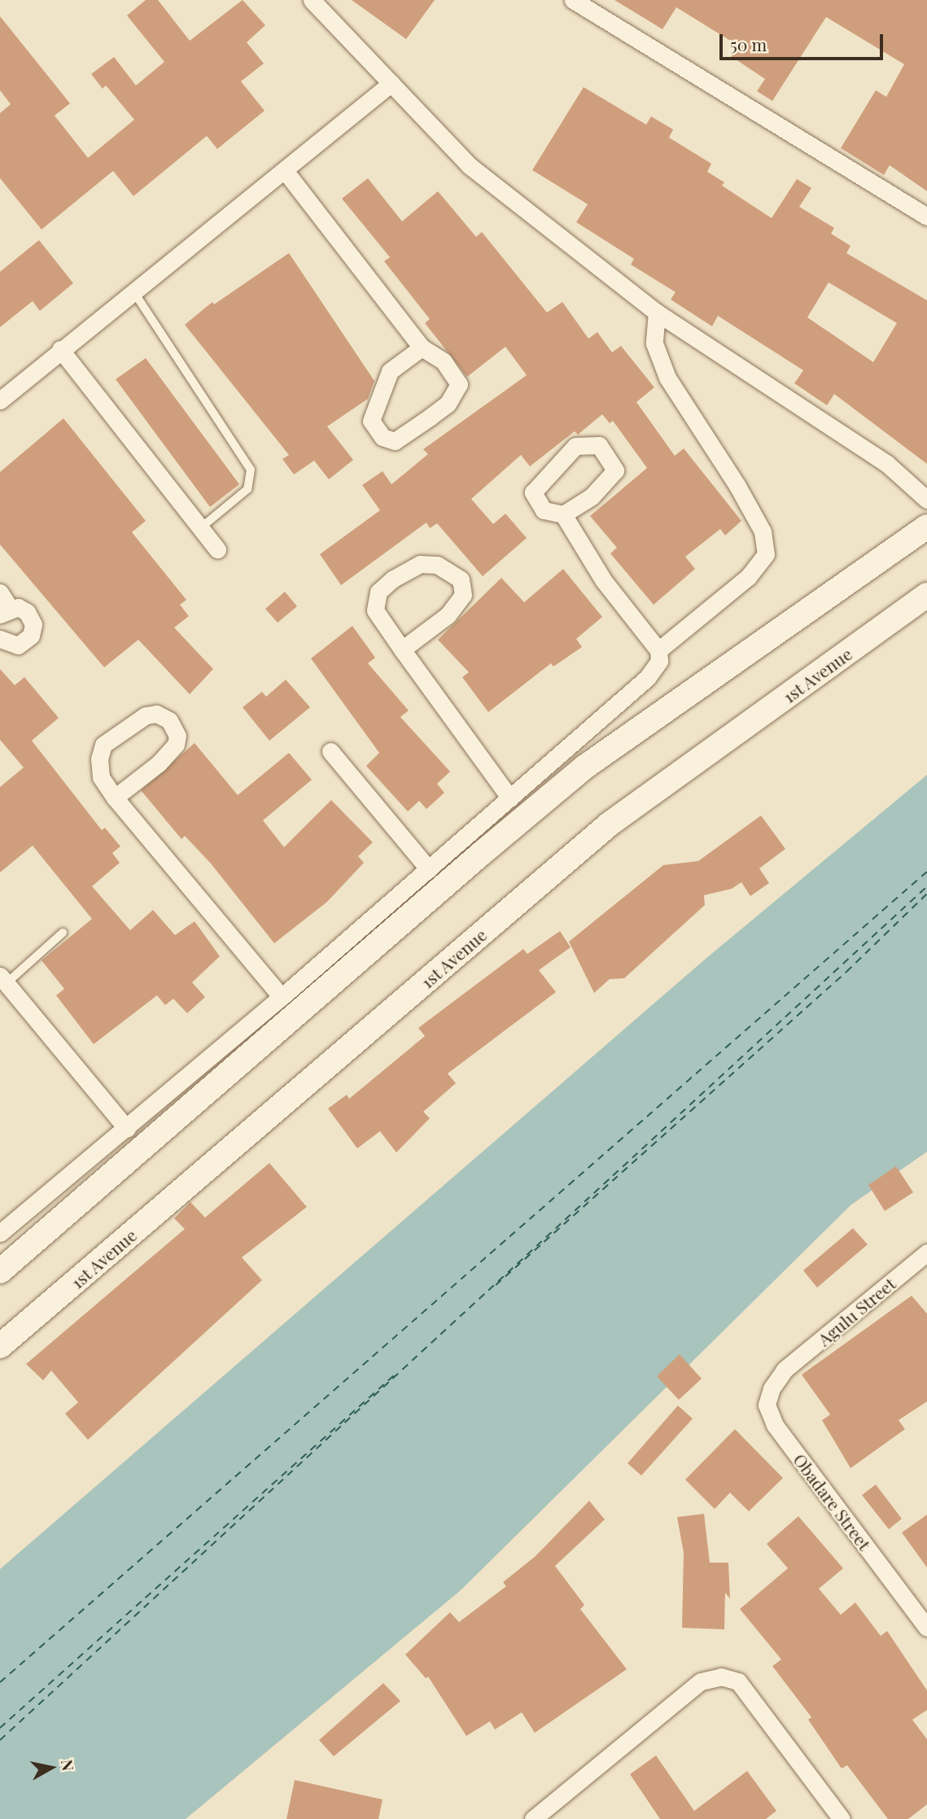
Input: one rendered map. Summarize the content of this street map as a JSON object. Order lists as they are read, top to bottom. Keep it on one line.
{"streets":{"main road":["1st Avenue"],"street":["Agulu Street","Obadare Street"]},"crossings":[["Agulu Street","Obadare Street"]],"scale_bar":"50 m","north":"right"}
